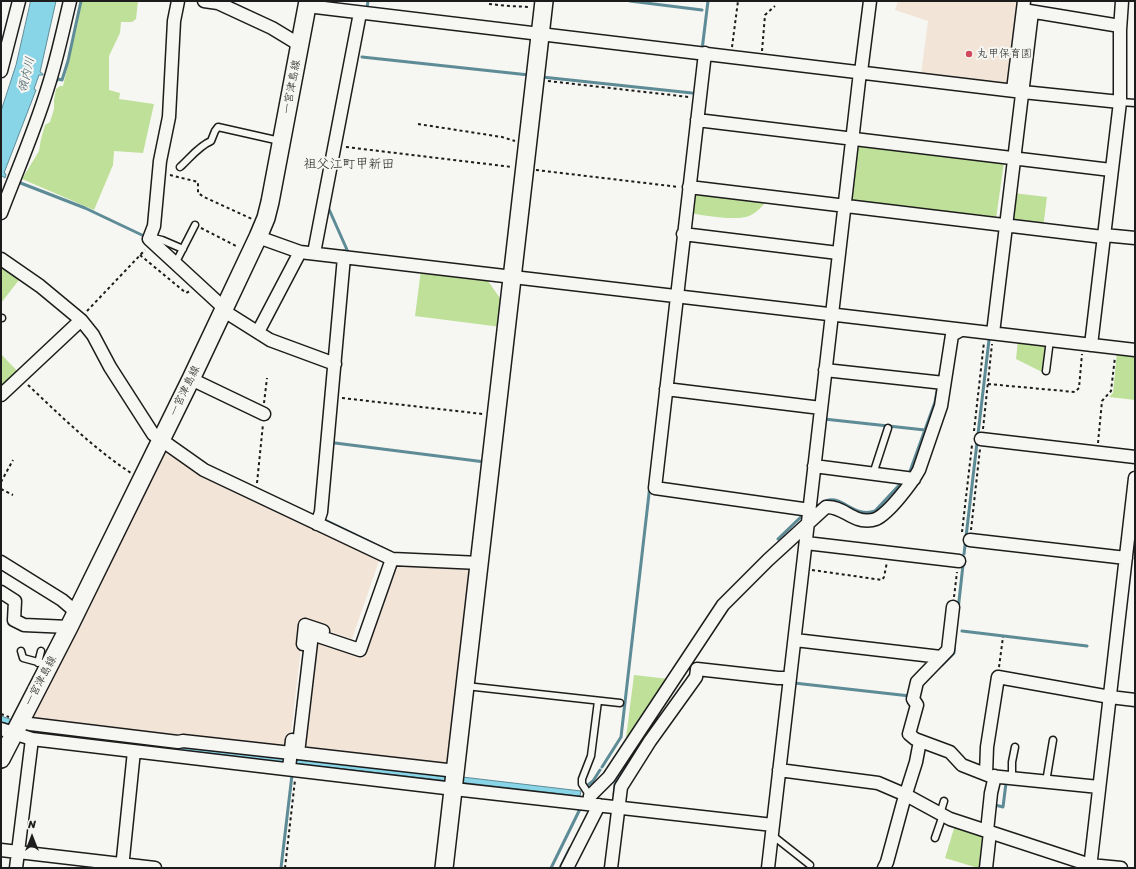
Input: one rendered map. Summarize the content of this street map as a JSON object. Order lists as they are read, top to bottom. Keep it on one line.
{"streets":{"street":["一宮津島線"]},"districts":["祖父江町甲新田"],"water":["領内川"],"places":["丸甲保育園"],"north":"top"}
